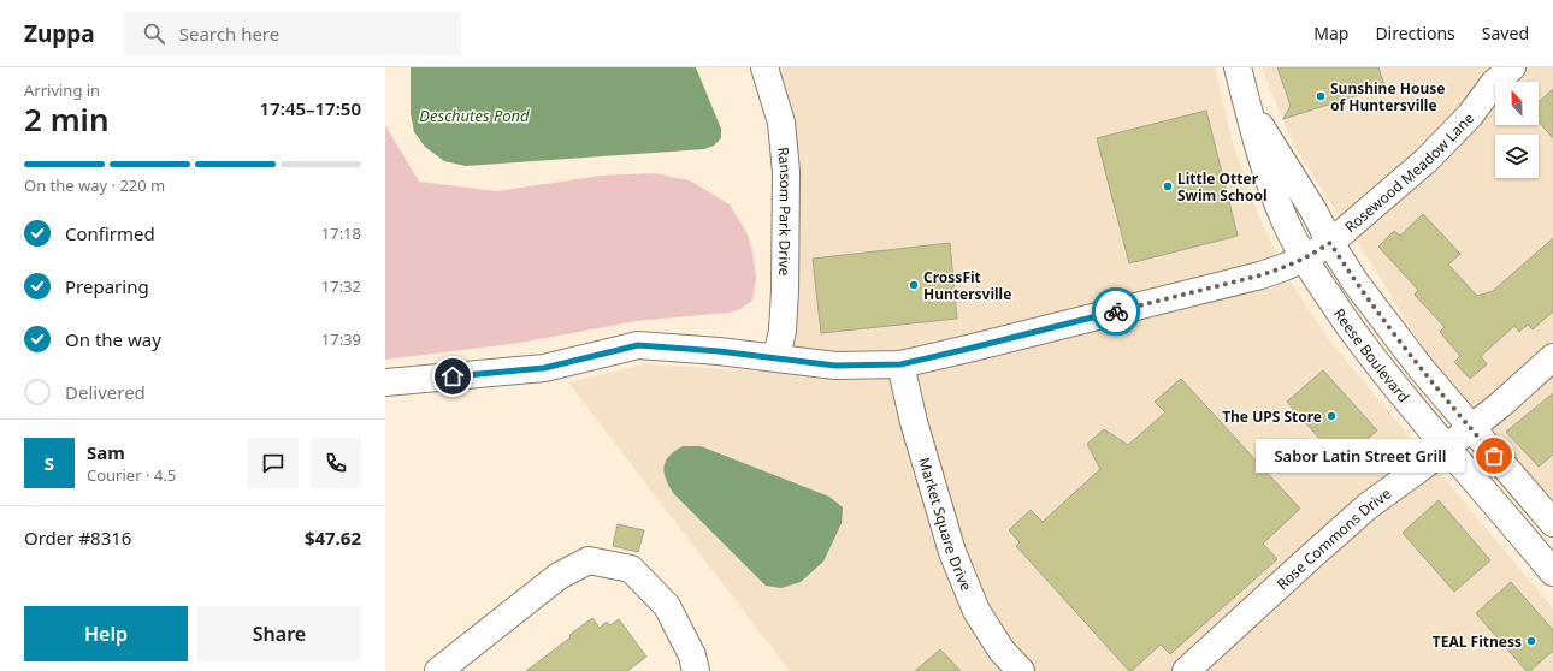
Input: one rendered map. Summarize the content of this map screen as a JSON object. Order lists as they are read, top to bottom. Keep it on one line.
{"streets":{"street":["Rosewood Meadow Lane","Ransom Park Drive","Reese Boulevard","Market Square Drive","Rose Commons Drive"]},"crossings":[["Rosewood Meadow Lane","Ransom Park Drive"],["Rosewood Meadow Lane","Reese Boulevard"],["Rosewood Meadow Lane","Market Square Drive"],["Reese Boulevard","Rose Commons Drive"]],"water":["Deschutes Pond"],"places":["Sunshine House of Huntersville","Little Otter Swim School","CrossFit Huntersville","The UPS Store","Sabor Latin Street Grill","TEAL Fitness"],"north":"top","page":{"header":"Zuppa","search":"Search here","nav":["Map","Directions","Saved"],"heading":["2 min","Arriving in","17:45–17:50"],"panel":["Sam","Courier · 4.5","Order #8316","$47.62"],"bar":"On the way · 220 m","list":[["Confirmed","17:18"],["Preparing","17:32"],["On the way","17:39"],"Delivered"],"round":"S","bubble":"Sabor Latin Street Grill","buttons":["Help","Share"]}}
